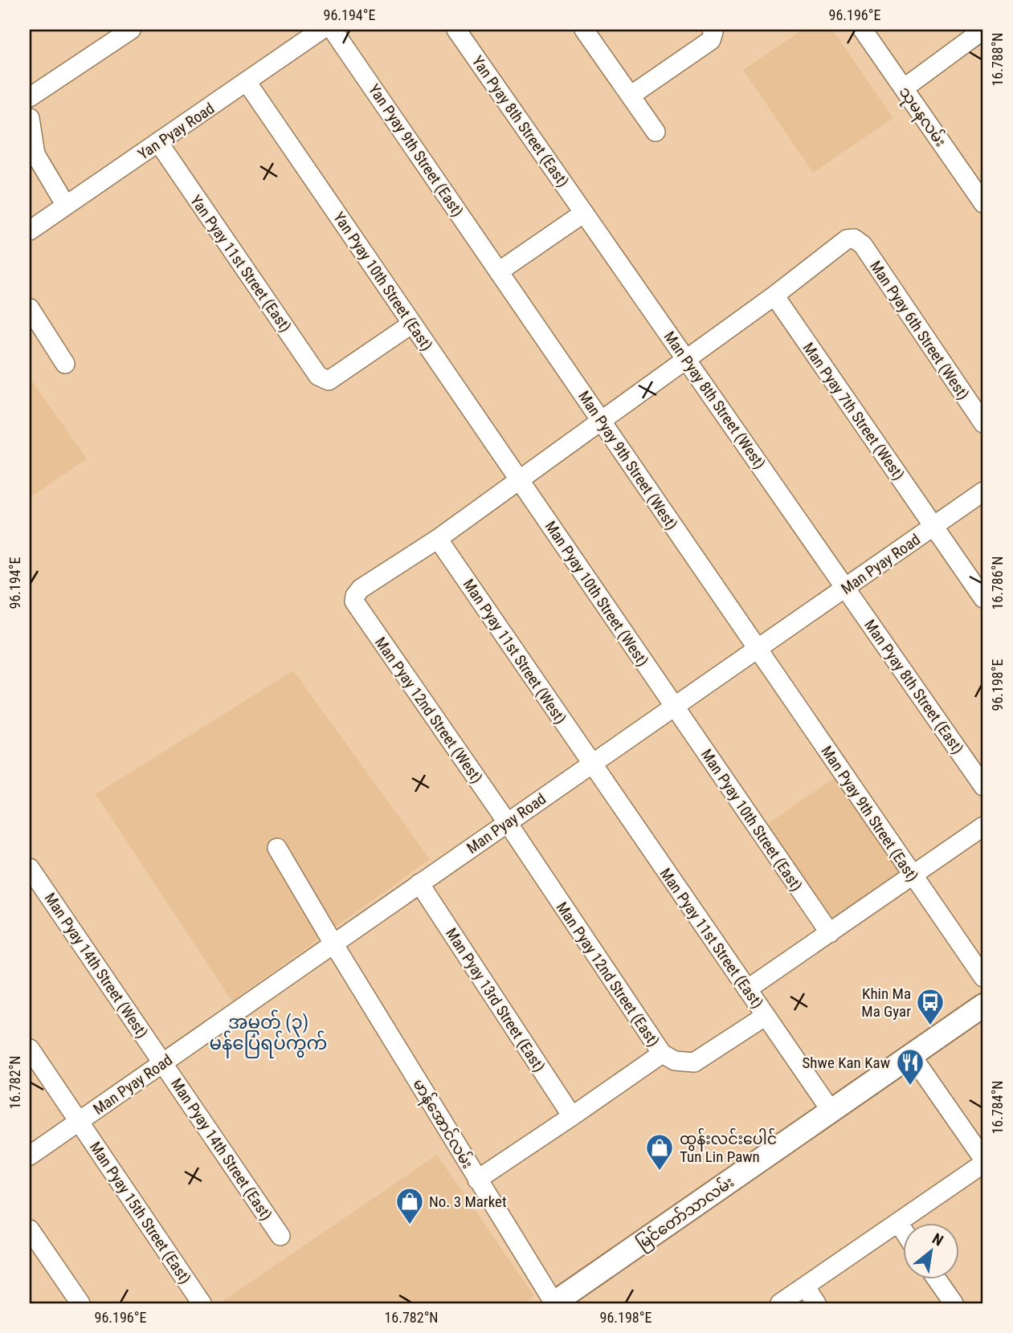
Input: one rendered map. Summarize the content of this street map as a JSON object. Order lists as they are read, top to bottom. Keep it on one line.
{"streets":{"main road":["မြင်တော်သာလမ်း"],"street":["သုမနလမ်း","Yan Pyay 8th Street (East)","Yan Pyay Road","Yan Pyay 9th Street (East)","Yan Pyay 11st Street (East)","Yan Pyay 10th Street (East)","Man Pyay 6th Street (West)","Man Pyay 8th Street (West)","Man Pyay 7th Street (West)","Man Pyay 9th Street (West)","Man Pyay Road","Man Pyay 10th Street (West)","Man Pyay 11st Street (West)","Man Pyay 8th Street (East)","Man Pyay 12nd Street (West)","Man Pyay 9th Street (East)","Man Pyay 10th Street (East)","Man Pyay 11st Street (East)","Man Pyay 14th Street (West)","Man Pyay 12nd Street (East)","Man Pyay 13rd Street (East)","မာန်အောင်လမ်း","Man Pyay 14th Street (East)","Man Pyay 15th Street (East)"]},"crossings":[["Yan Pyay 8th Street (East)","Man Pyay 8th Street (West)"],["Yan Pyay Road","Yan Pyay 11st Street (East)"],["Yan Pyay Road","Yan Pyay 10th Street (East)"],["Yan Pyay 9th Street (East)","Man Pyay 9th Street (West)"],["Yan Pyay 11st Street (East)","Yan Pyay 10th Street (East)"],["Yan Pyay 10th Street (East)","Man Pyay 10th Street (West)"],["Man Pyay 6th Street (West)","Man Pyay 7th Street (West)"],["Man Pyay 8th Street (West)","Man Pyay Road"],["Man Pyay 8th Street (West)","Man Pyay 8th Street (East)"],["Man Pyay 7th Street (West)","Man Pyay Road"],["Man Pyay 9th Street (West)","Man Pyay Road"],["Man Pyay 9th Street (West)","Man Pyay 9th Street (East)"],["Man Pyay Road","Man Pyay 10th Street (West)"],["Man Pyay Road","Man Pyay 11st Street (West)"],["Man Pyay Road","Man Pyay 8th Street (East)"],["Man Pyay Road","Man Pyay 12nd Street (West)"],["Man Pyay Road","Man Pyay 9th Street (East)"],["Man Pyay Road","Man Pyay 10th Street (East)"],["Man Pyay Road","Man Pyay 11st Street (East)"],["Man Pyay Road","Man Pyay 14th Street (West)"],["Man Pyay Road","Man Pyay 12nd Street (East)"],["Man Pyay Road","Man Pyay 13rd Street (East)"],["Man Pyay Road","မာန်အောင်လမ်း"],["Man Pyay Road","Man Pyay 14th Street (East)"],["Man Pyay Road","Man Pyay 15th Street (East)"],["Man Pyay 10th Street (West)","Man Pyay 10th Street (East)"],["Man Pyay 11st Street (West)","Man Pyay 12nd Street (West)"],["Man Pyay 11st Street (West)","Man Pyay 11st Street (East)"],["Man Pyay 12nd Street (West)","Man Pyay 12nd Street (East)"],["Man Pyay 11st Street (East)","Man Pyay 12nd Street (East)"],["Man Pyay 11st Street (East)","မြင်တော်သာလမ်း"],["Man Pyay 14th Street (West)","Man Pyay 14th Street (East)"],["မာန်အောင်လမ်း","မြင်တော်သာလမ်း"]],"districts":["အမှတ် (၃) မန်ပြေရပ်ကွက်"],"places":{"bus stop":["Khin Ma Ma Gyar"],"restaurant":["Shwe Kan Kaw"],"shop":["ထွန်းလင်းပေါင် Tun Lin Pawn","No. 3 Market"]},"north":"top right","coordinates":["96.194°E","96.196°E","16.788°N","16.786°N","96.198°E","16.782°N","16.784°N"]}
